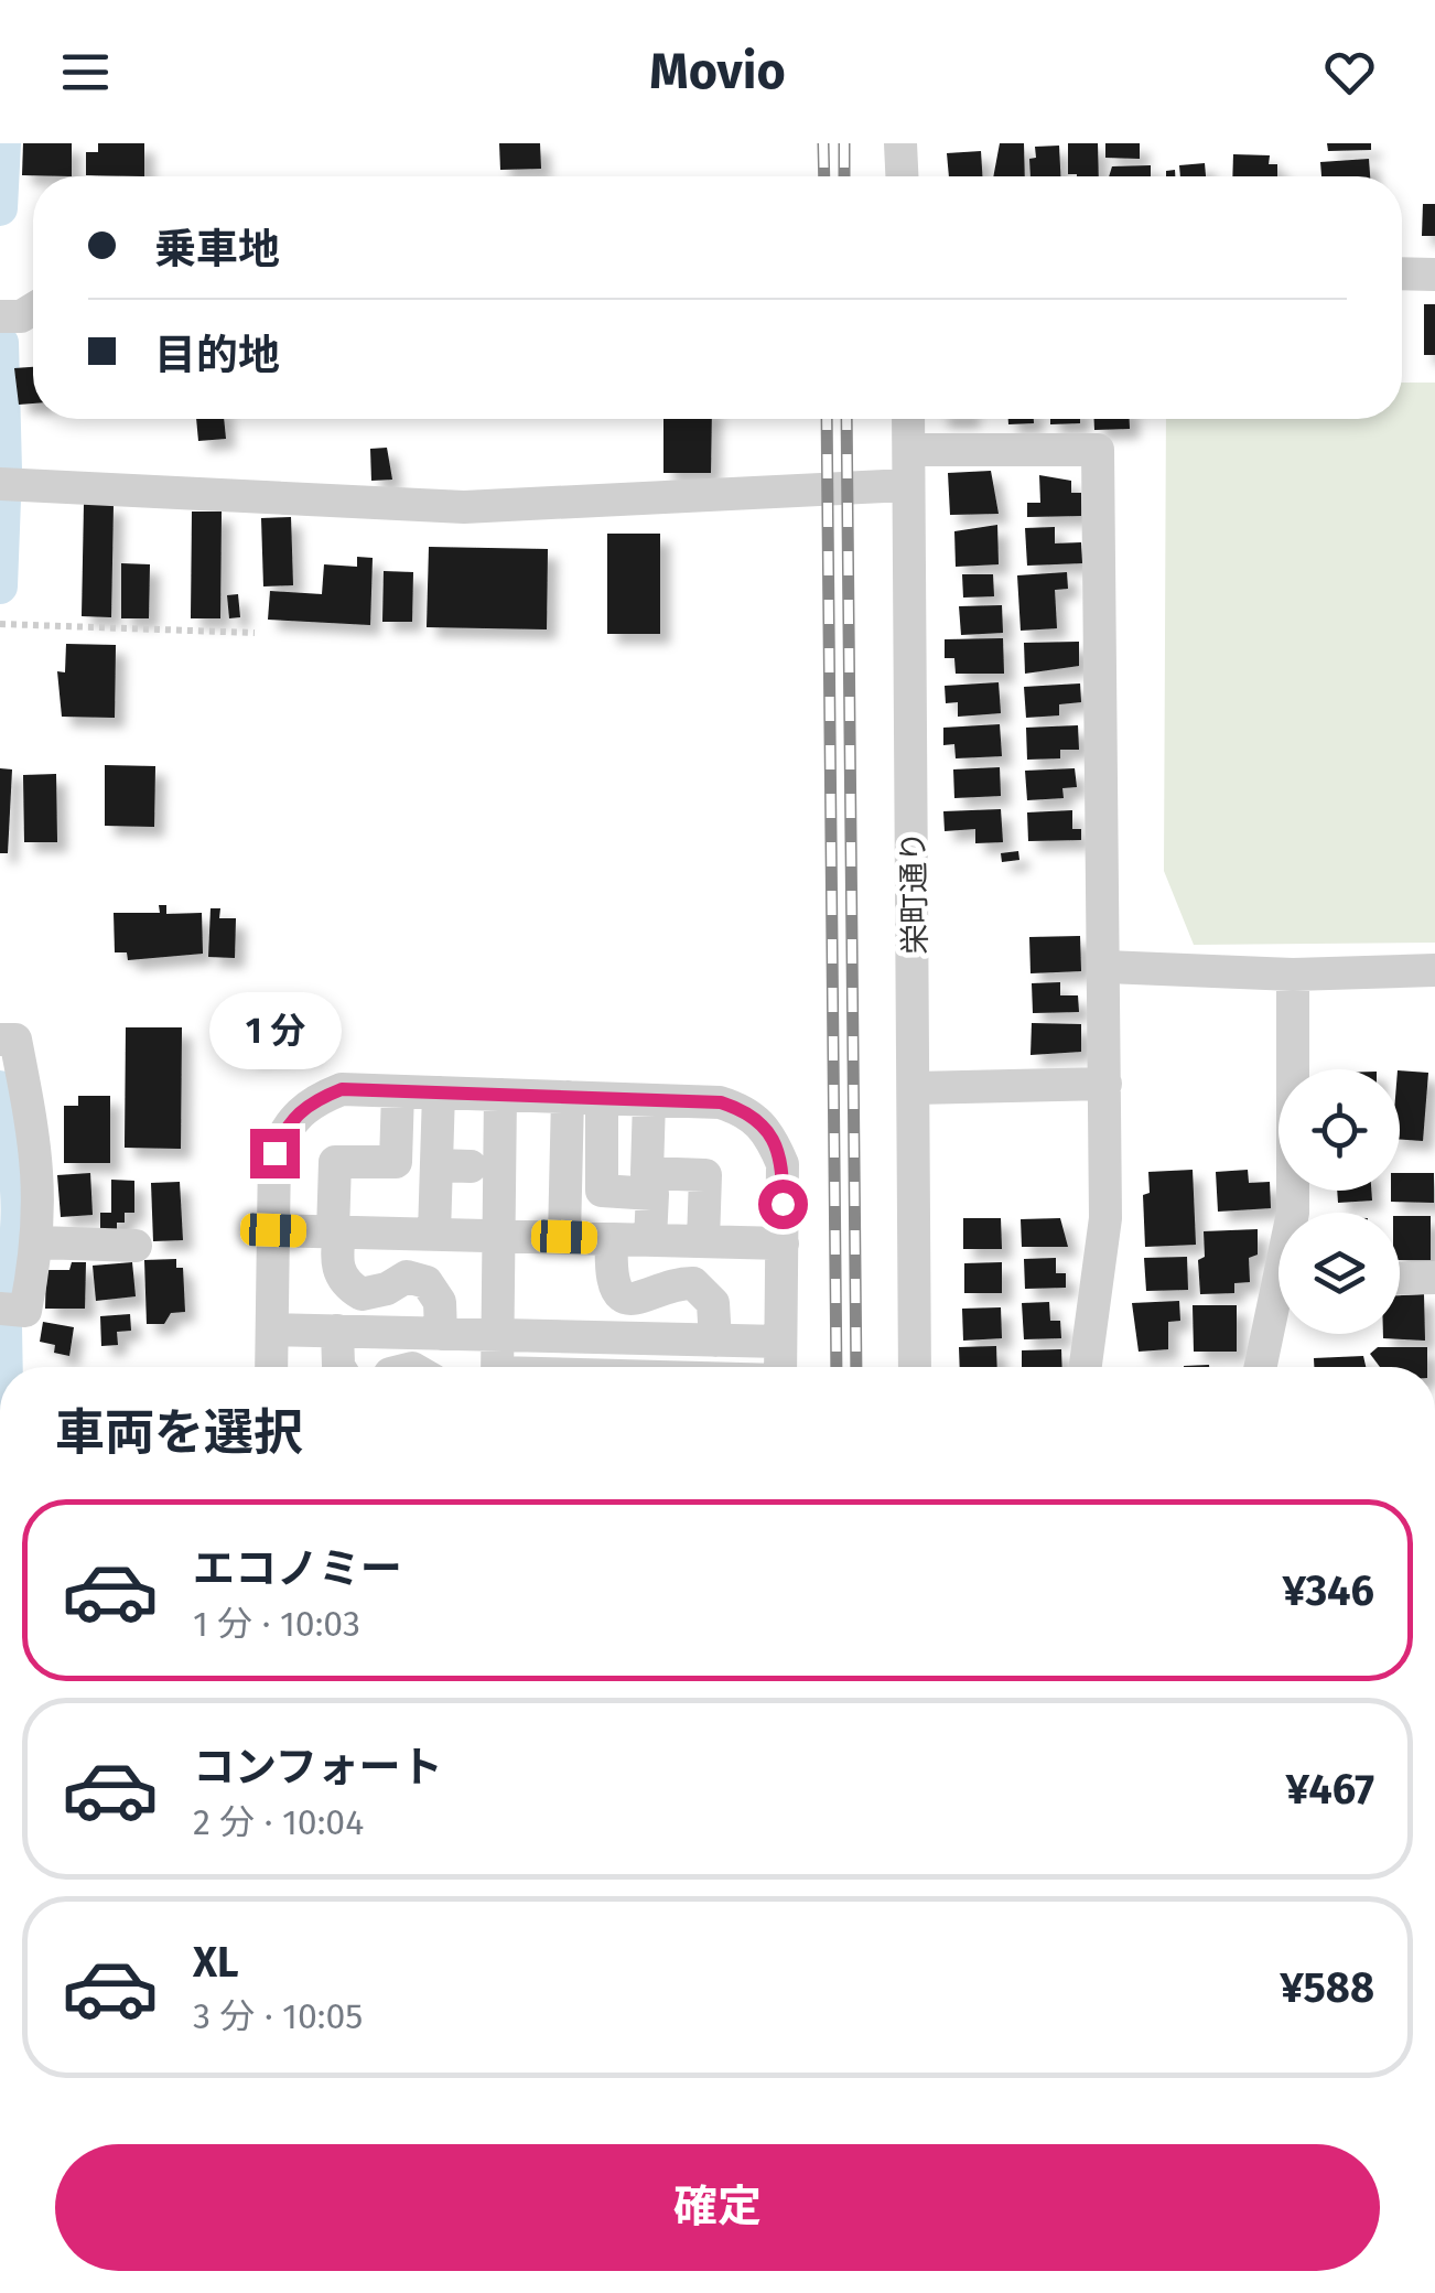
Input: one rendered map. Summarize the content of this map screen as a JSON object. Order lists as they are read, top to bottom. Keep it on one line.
{"streets":{"street":["栄町通り"]},"page":{"header":"Movio","banner":["乗車地","目的地"],"bubble":"1 分","heading":"車両を選択","list":[{"name":"エコノミー","note":"1 分 · 10:03","value":"¥346"},{"name":"コンフォート","note":"2 分 · 10:04","value":"¥467"},{"name":"XL","note":"3 分 · 10:05","value":"¥588"}],"buttons":"確定"}}
